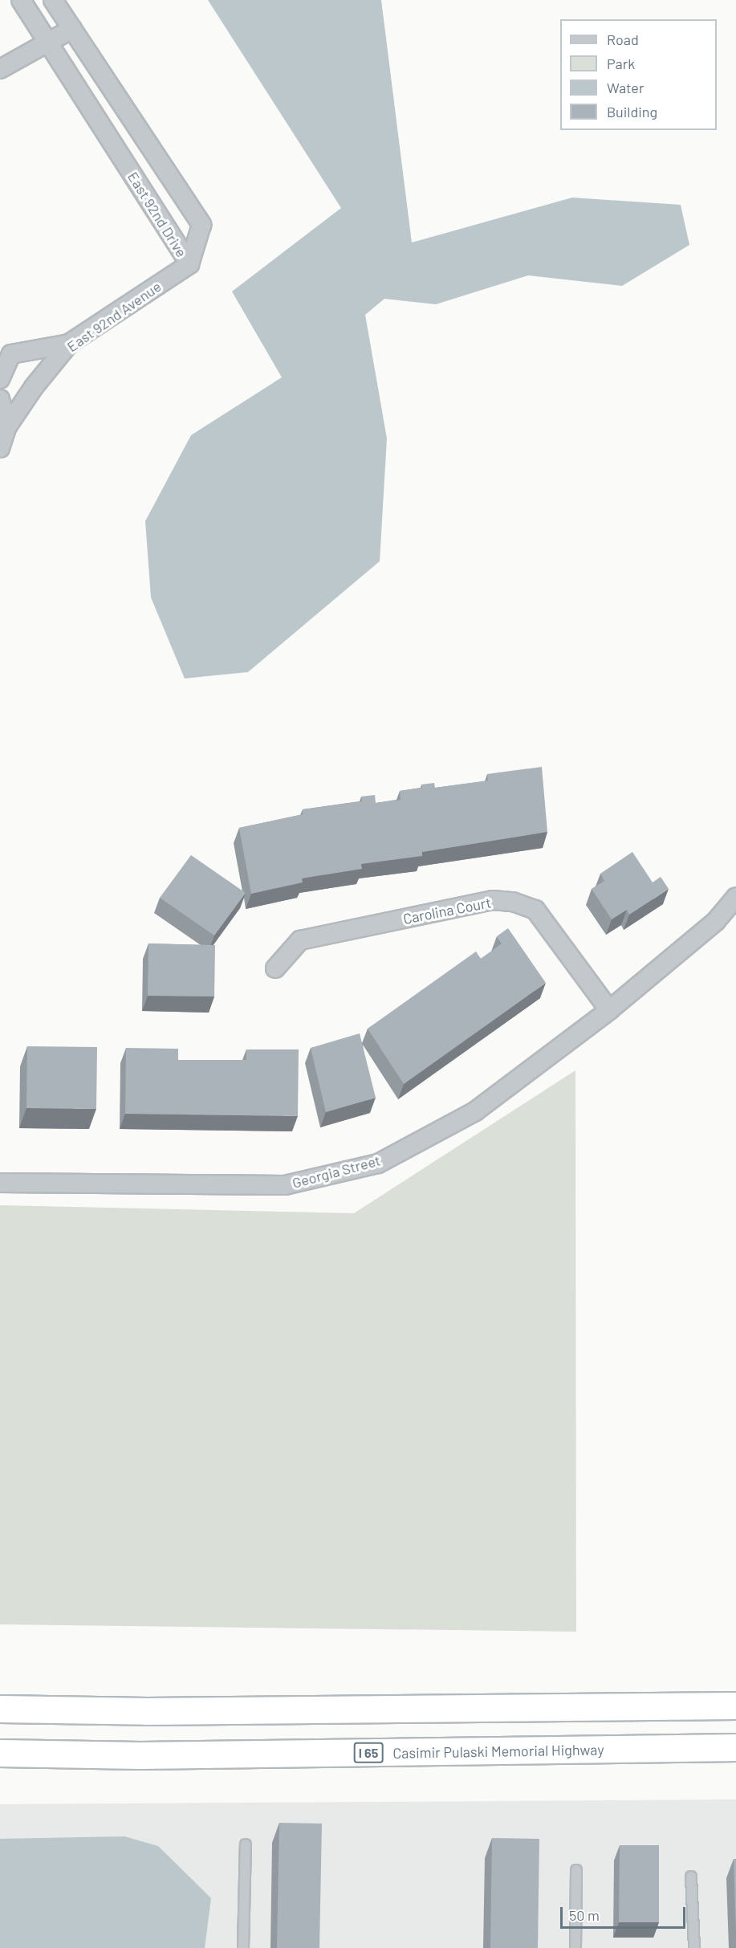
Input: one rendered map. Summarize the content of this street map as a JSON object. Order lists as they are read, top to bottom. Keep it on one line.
{"streets":{"highway":["Casimir Pulaski Memorial Highway","I 65"],"street":["East 92nd Drive","East 92nd Avenue","Carolina Court","Georgia Street"]},"crossings":[["East 92nd Drive","East 92nd Avenue"],["Carolina Court","Georgia Street"]],"legend":["Road","Park","Water","Building"],"scale_bar":"50 m"}
